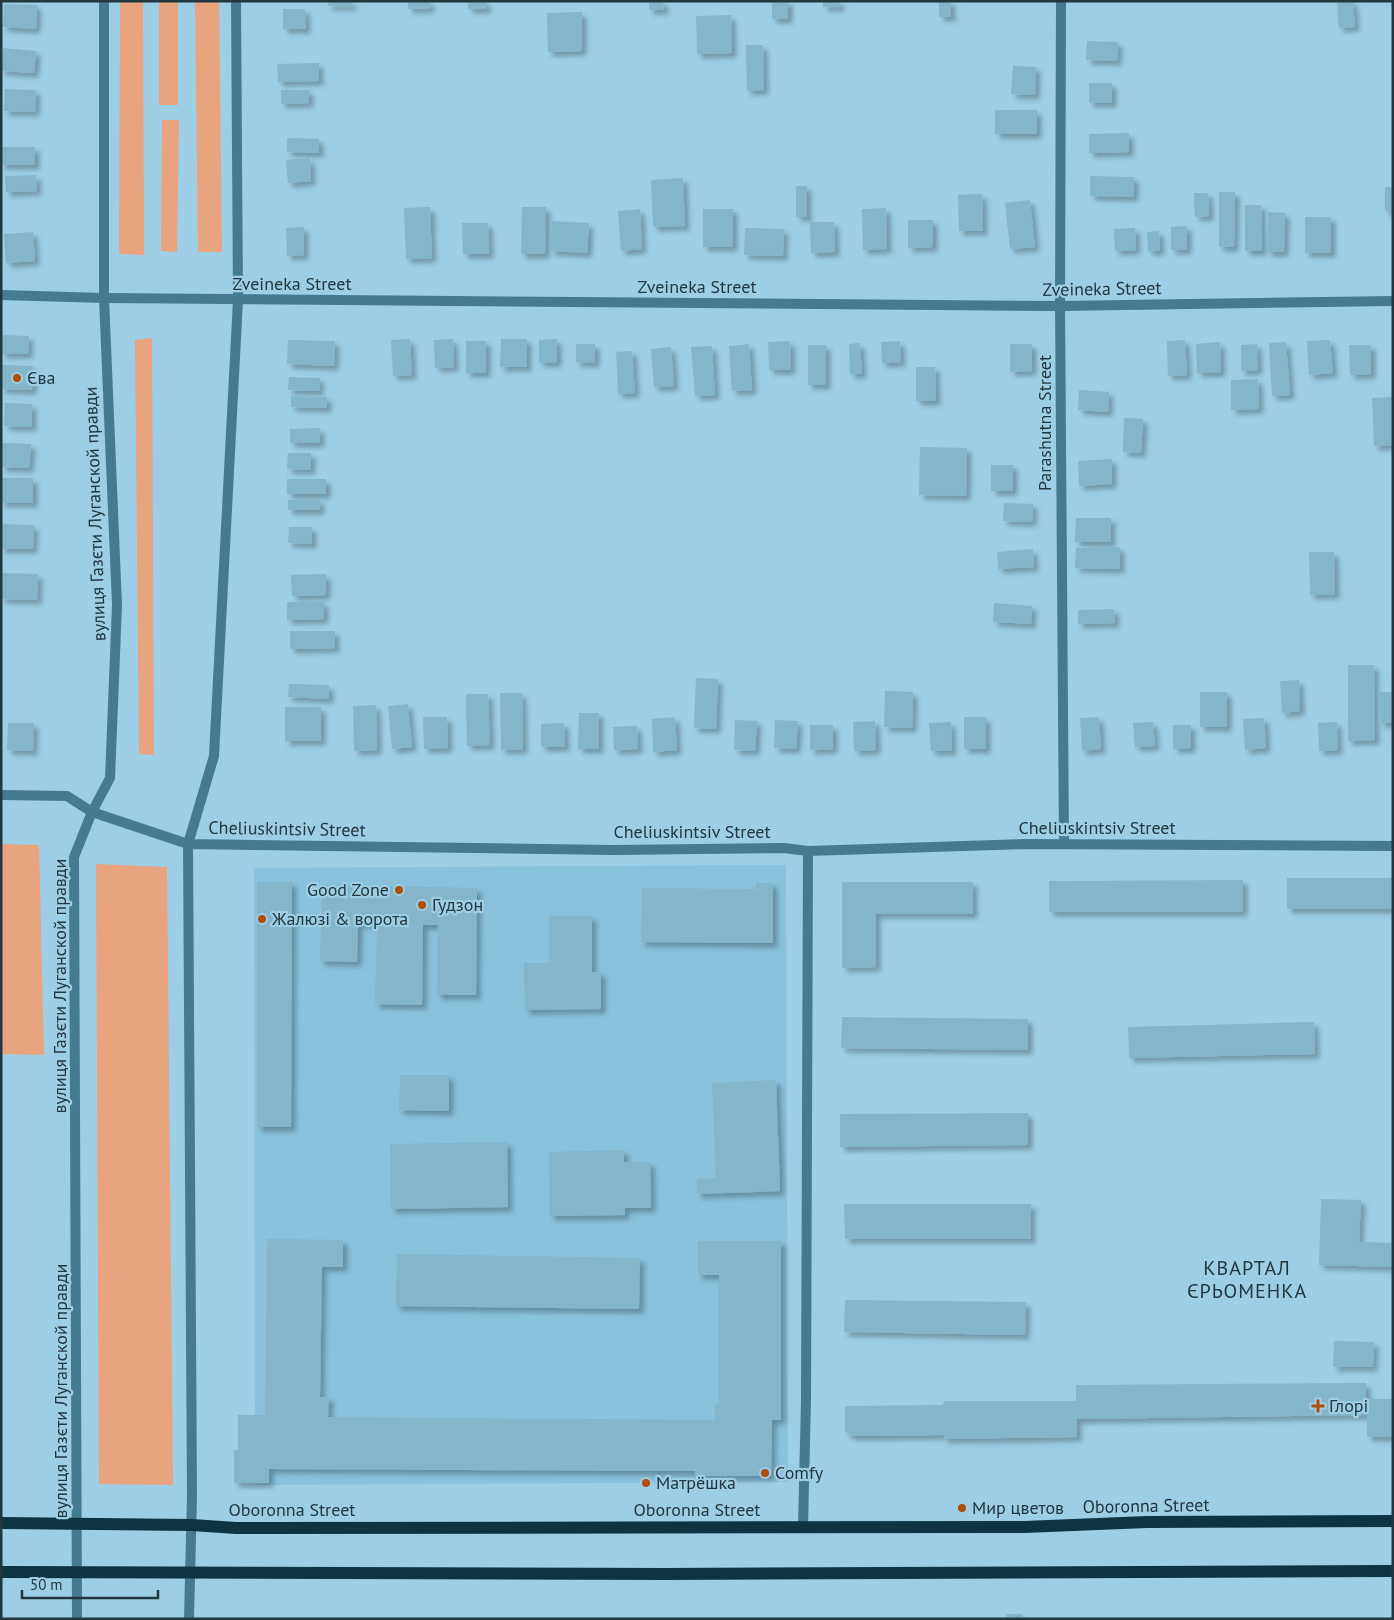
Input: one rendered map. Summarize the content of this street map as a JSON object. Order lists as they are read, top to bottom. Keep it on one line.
{"streets":{"main road":["Oboronna Street"],"street":["Zveineka Street","Parashutna Street","вулиця Газєти Луганской правди","Cheliuskintsiv Street"]},"crossings":[["Zveineka Street","Parashutna Street"],["Zveineka Street","вулиця Газєти Луганской правди"],["Parashutna Street","Cheliuskintsiv Street"],["вулиця Газєти Луганской правди","Cheliuskintsiv Street"],["вулиця Газєти Луганской правди","Oboronna Street"]],"districts":["КВАРТАЛ ЄРЬОМЕНКА"],"places":{"other":["Єва","Good Zone","Гудзон","Жалюзі & ворота","Comfy","Матрёшка","Мир цветов"],"health":["Глорі"]},"scale_bar":"50 m"}
